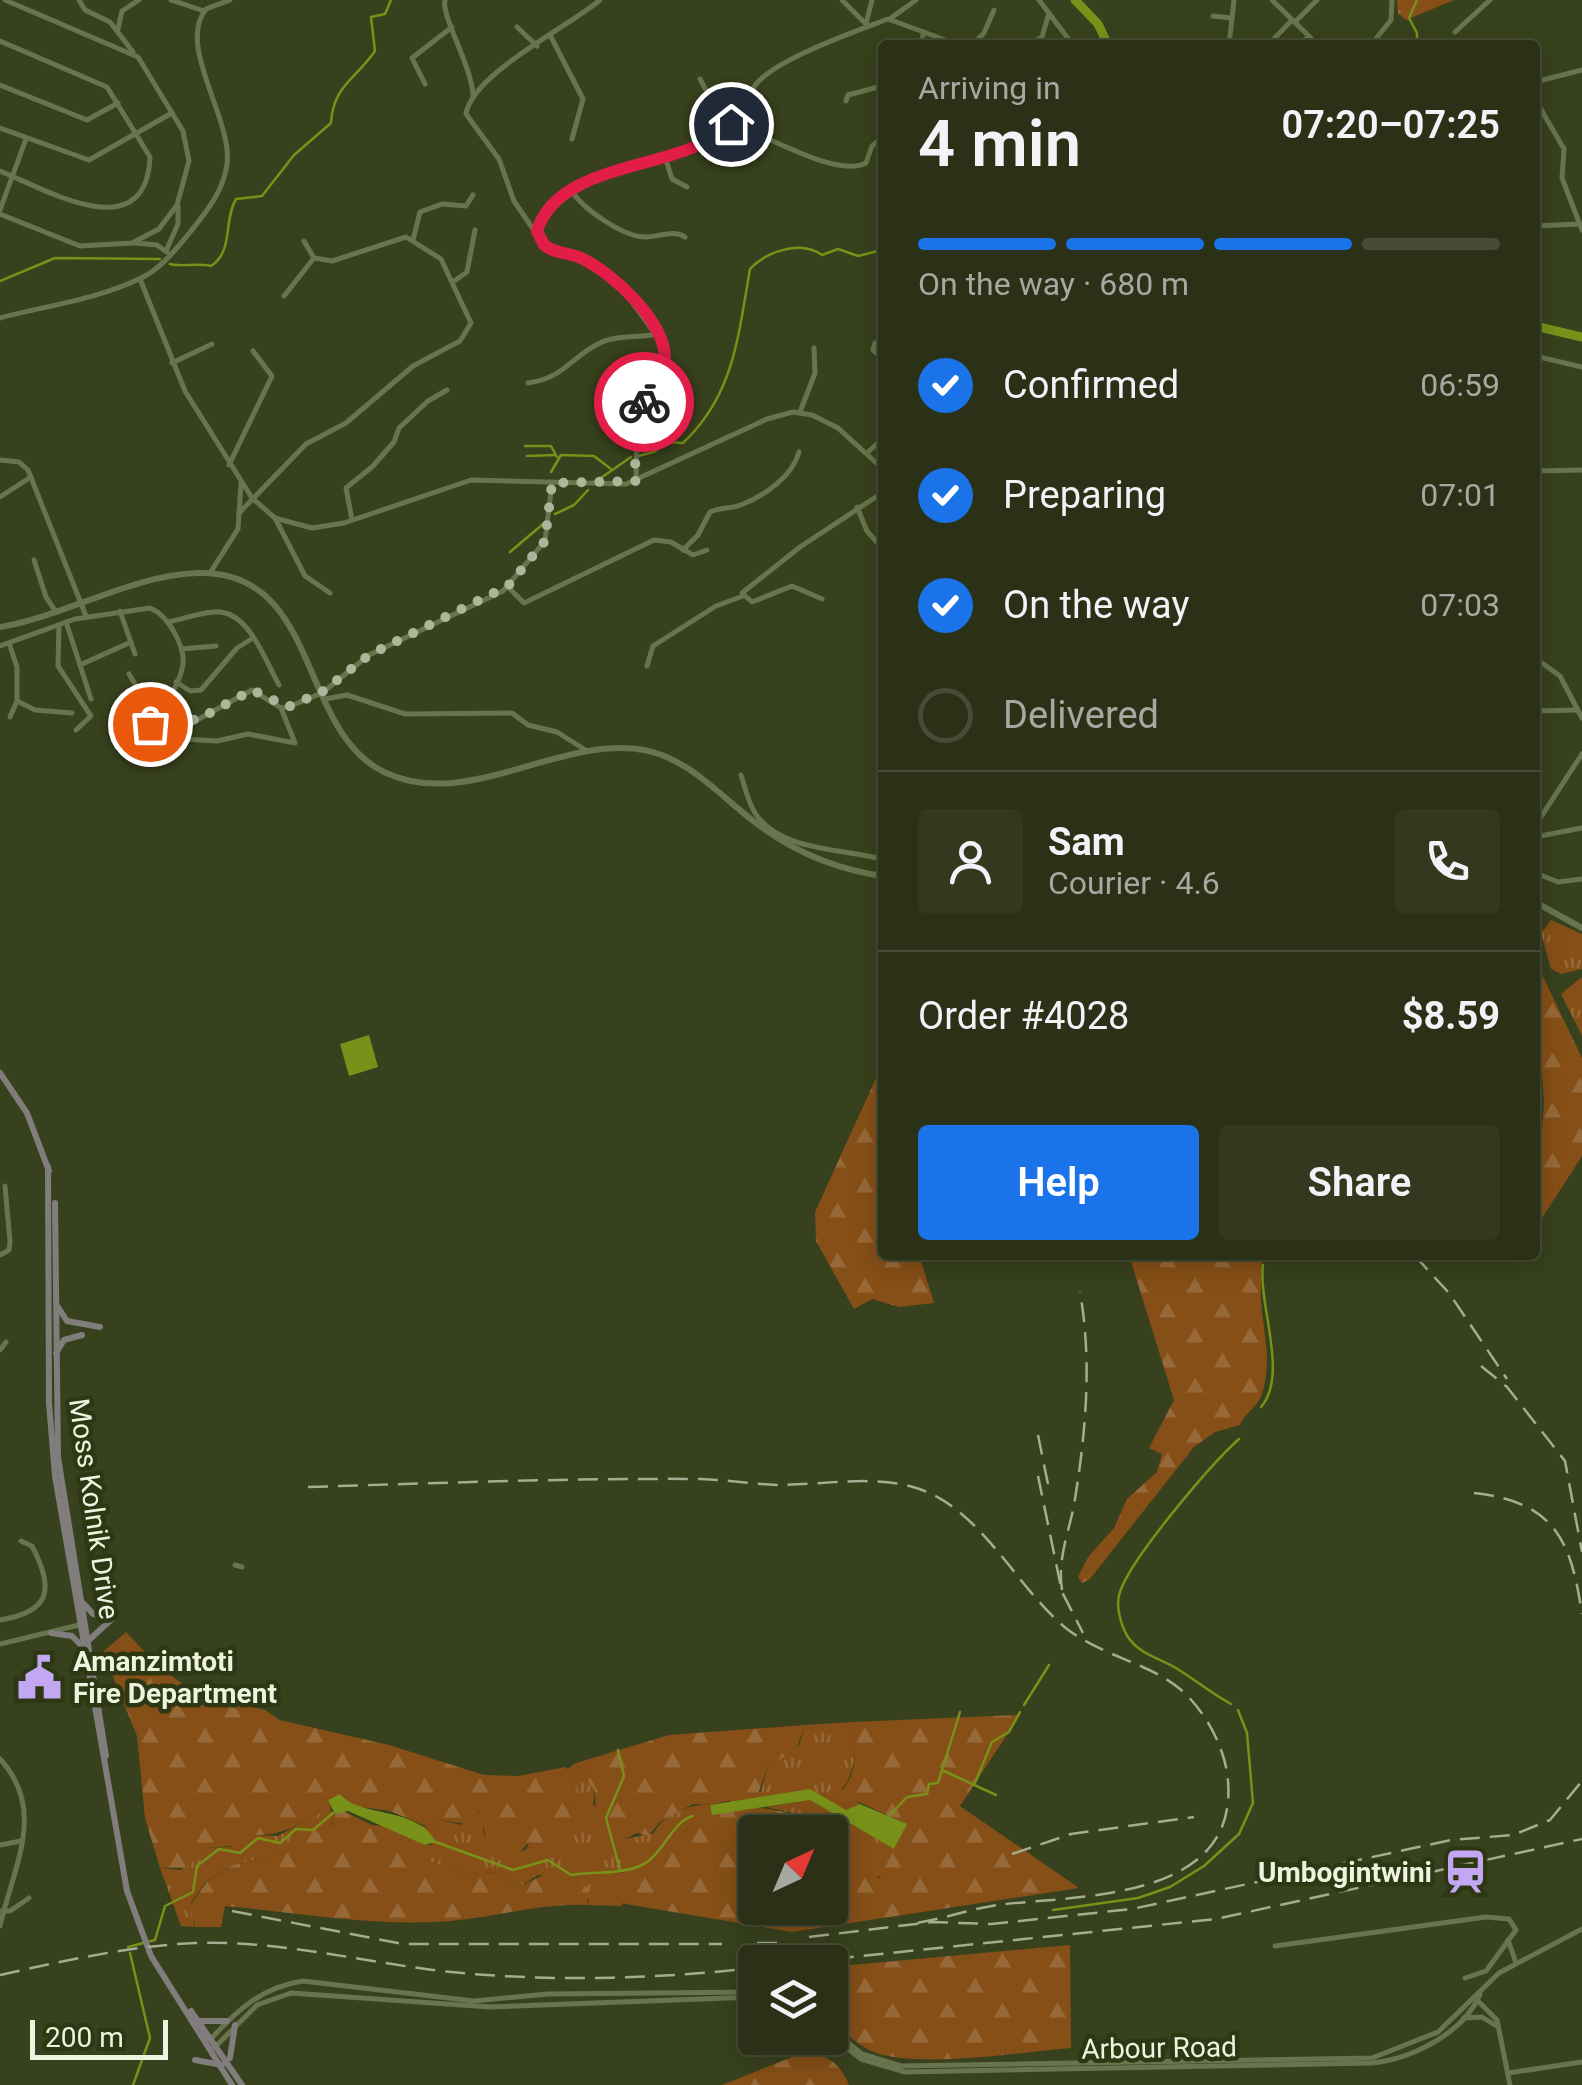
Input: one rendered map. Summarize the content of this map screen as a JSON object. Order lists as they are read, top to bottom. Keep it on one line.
{"streets":{"main road":["Moss Kolnik Drive"],"street":["Arbour Road"]},"places":{"public building":["Amanzimtoti Fire Department"],"station":["Umbogintwini"]},"scale_bar":"200 m","north":"top right","page":{"heading":["4 min","Arriving in","07:20–07:25"],"panel":["Sam","Courier · 4.6","Order #4028","$8.59"],"bar":"On the way · 680 m","list":[["Confirmed","06:59"],["Preparing","07:01"],["On the way","07:03"],"Delivered"],"buttons":["Help","Share"],"scale":"200 m"}}
